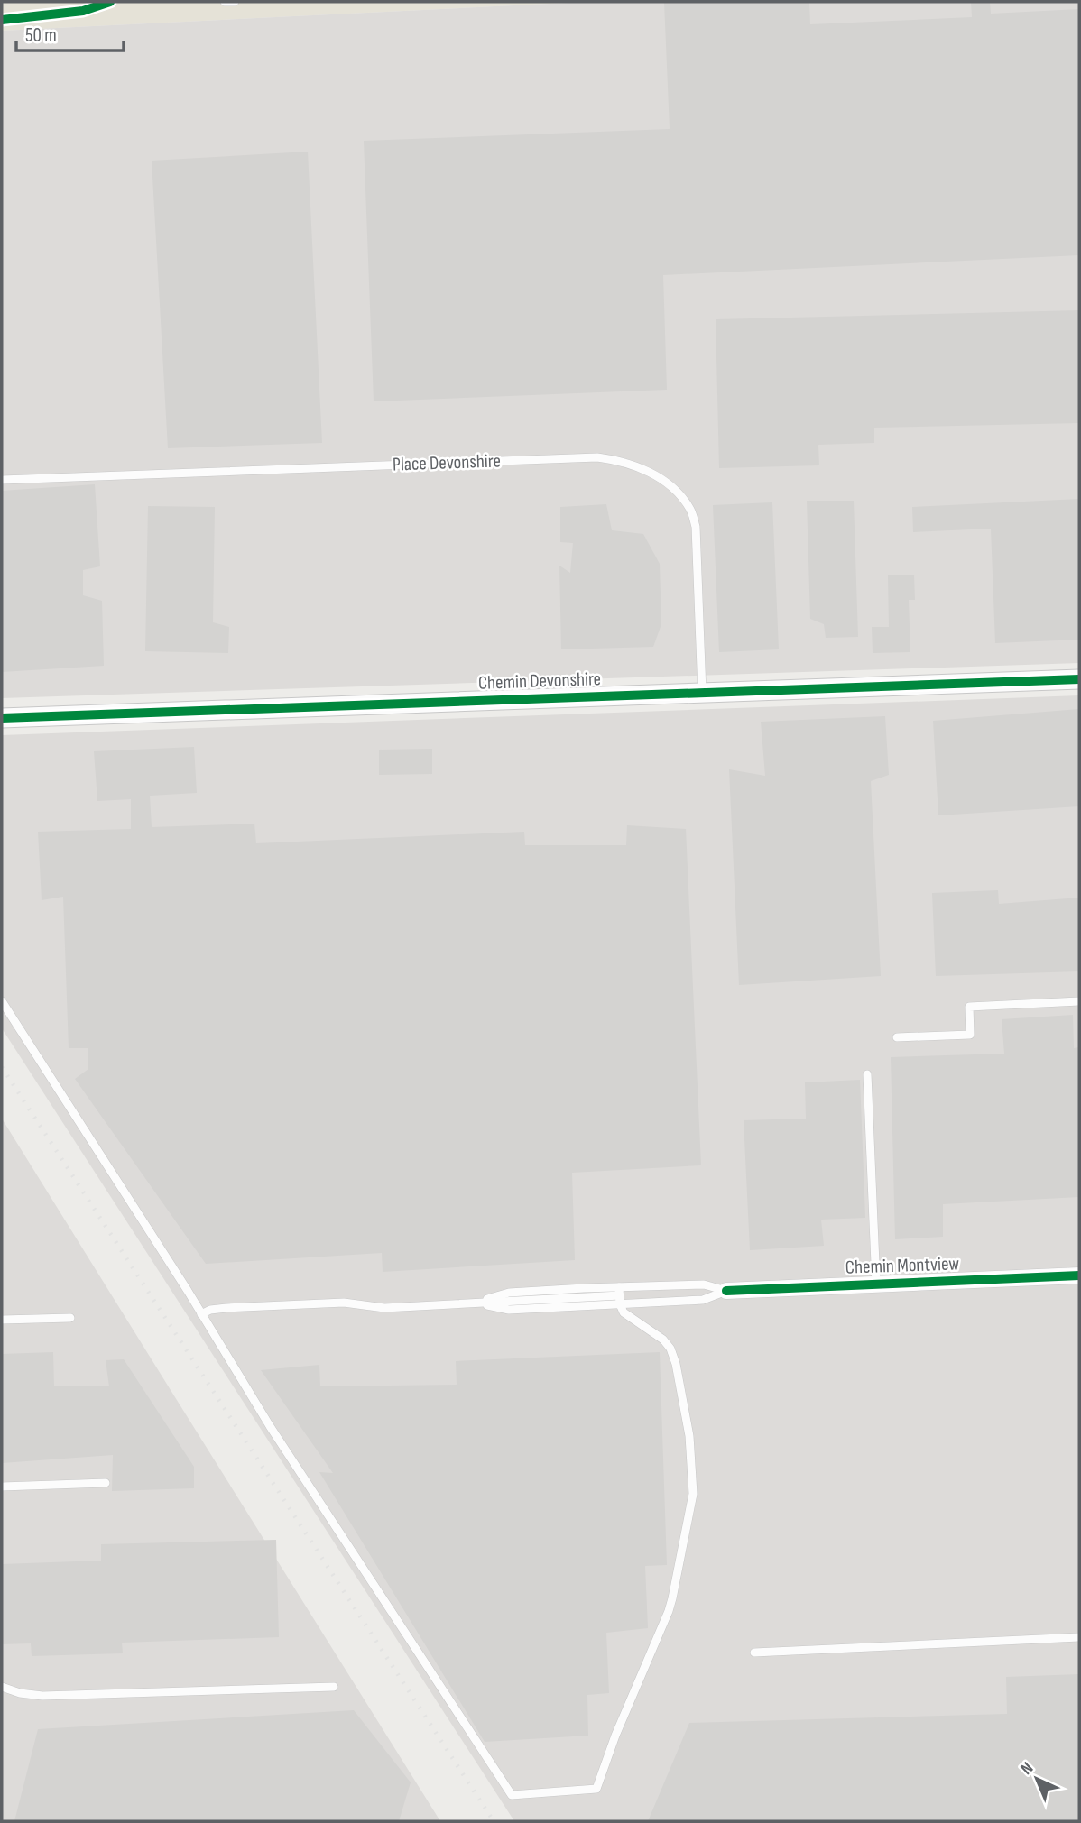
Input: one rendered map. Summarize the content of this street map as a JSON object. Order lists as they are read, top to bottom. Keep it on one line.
{"streets":{"street":["Chemin Devonshire","Chemin Montview"],"lane":["Place Devonshire"]},"crossings":[["Place Devonshire","Chemin Devonshire"]],"scale_bar":"50 m","north":"top left"}
